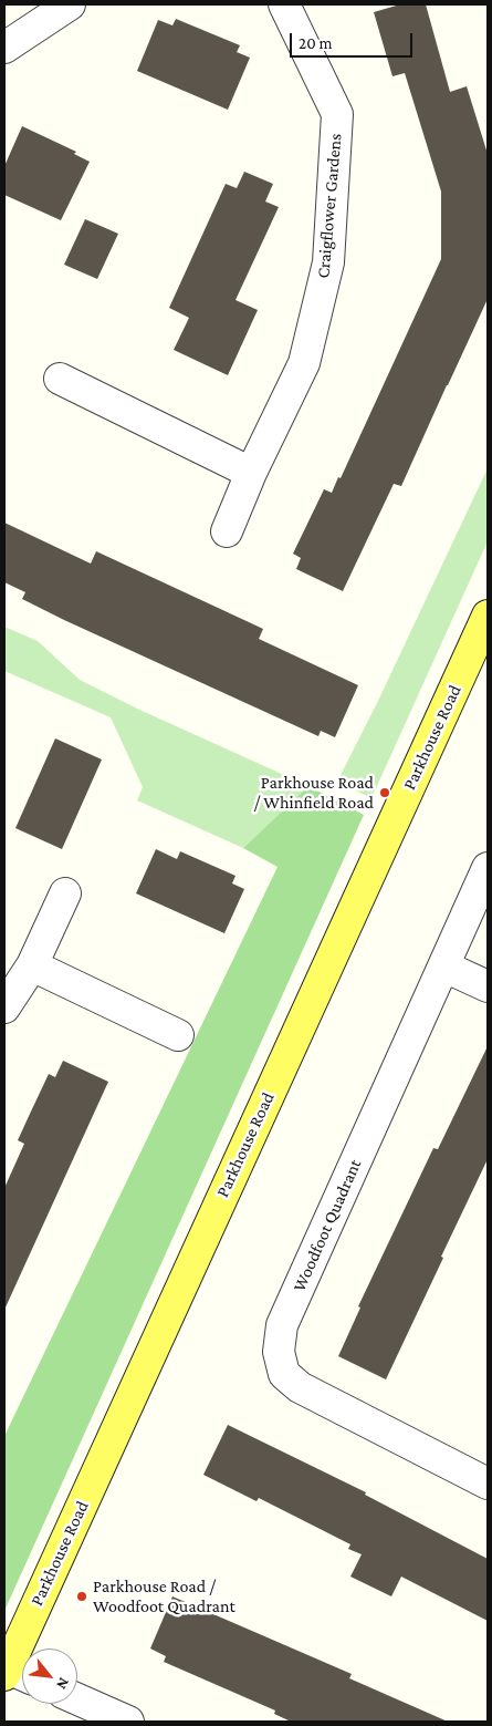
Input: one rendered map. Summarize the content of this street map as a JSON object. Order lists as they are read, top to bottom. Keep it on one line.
{"streets":{"main road":["Parkhouse Road"],"street":["Craigflower Gardens","Woodfoot Quadrant"]},"places":["Parkhouse Road / Whinfield Road","Parkhouse Road / Woodfoot Quadrant"],"scale_bar":"20 m","north":"bottom right"}
